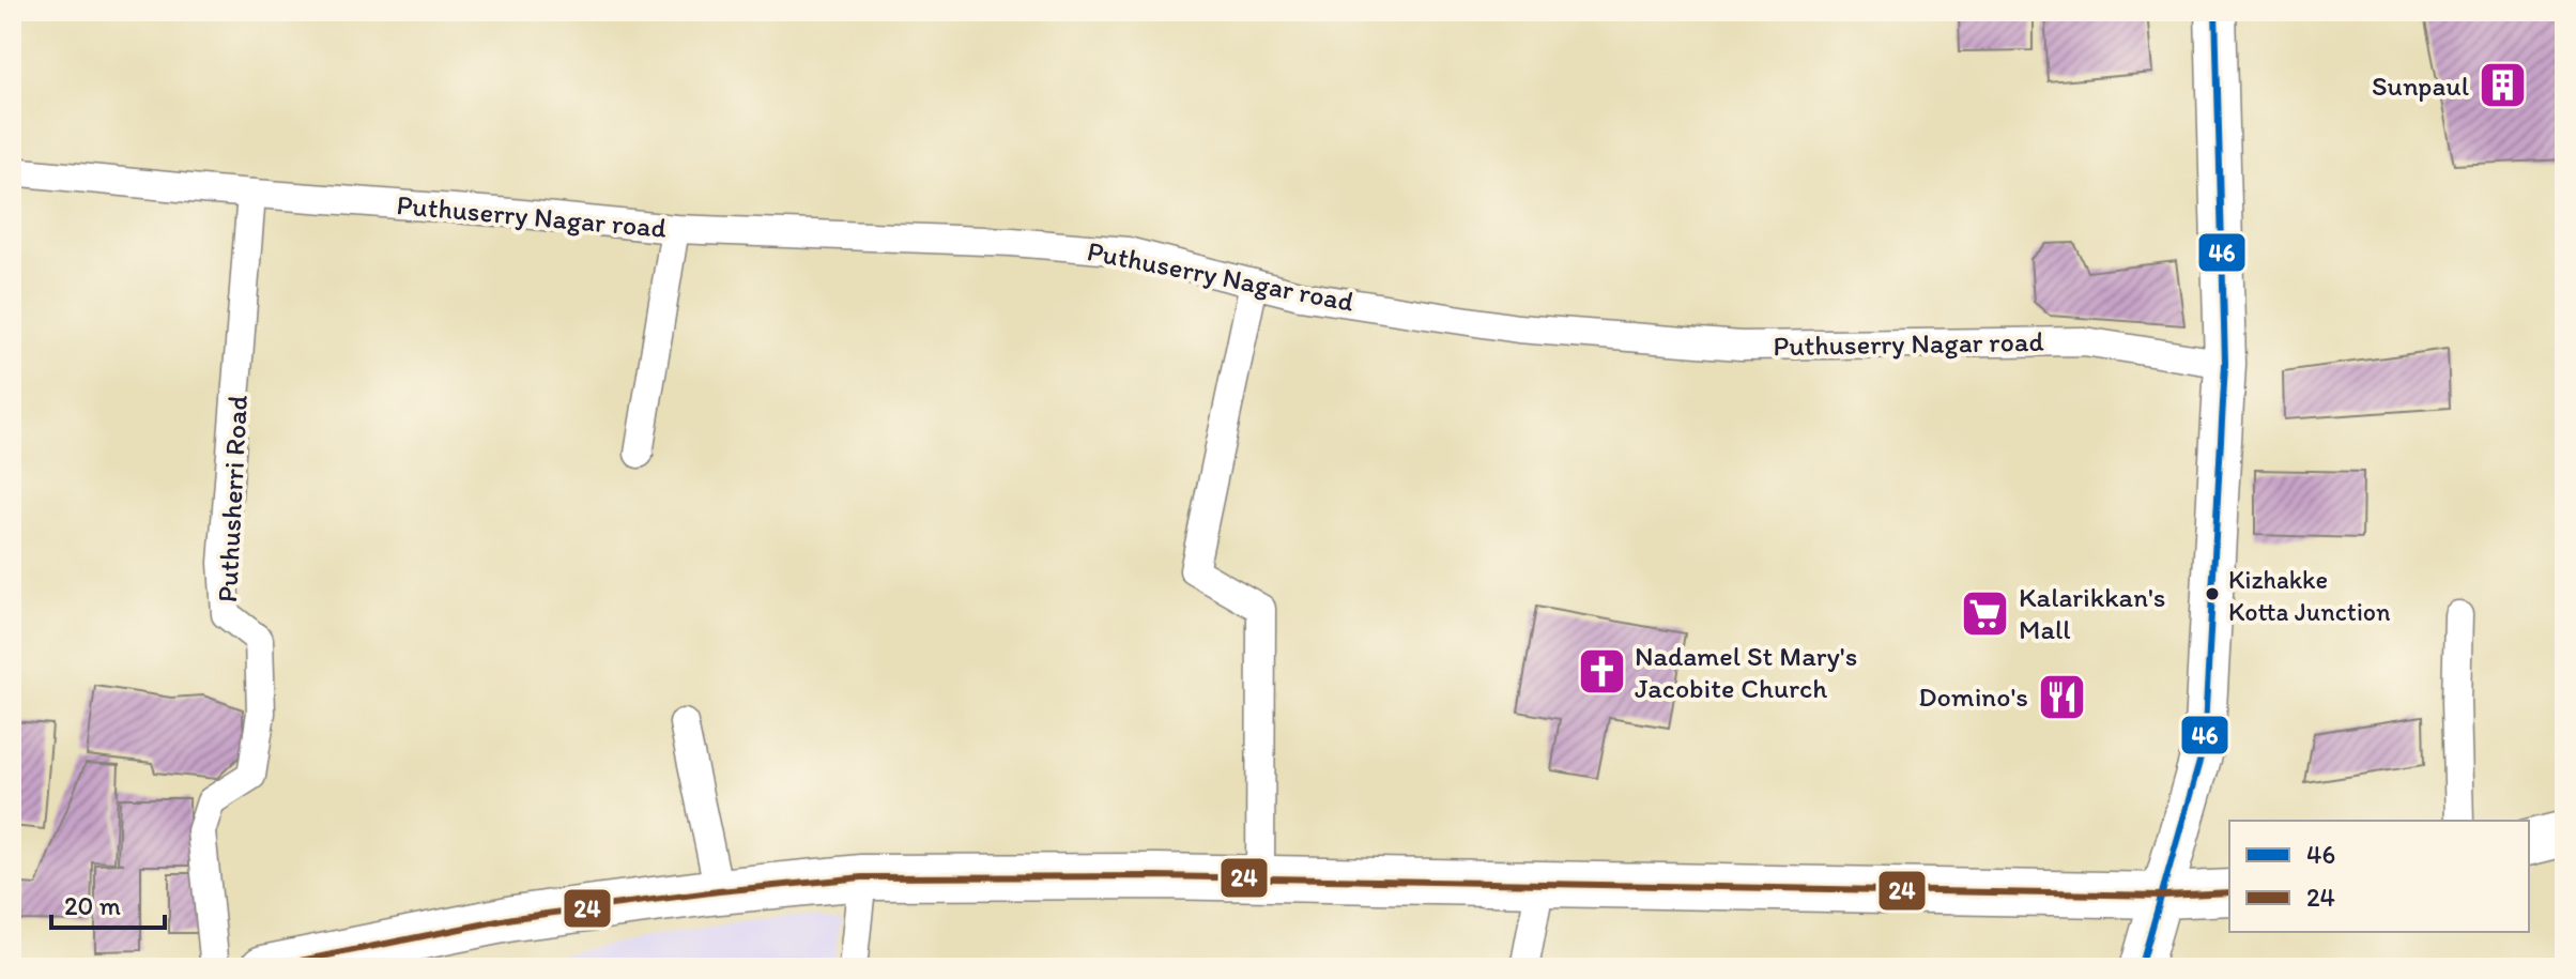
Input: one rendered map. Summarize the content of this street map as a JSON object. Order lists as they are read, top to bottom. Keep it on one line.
{"streets":{"street":["Puthuserry Nagar road","Puthusherri Road"]},"crossings":[["Puthuserry Nagar road","Puthusherri Road"]],"places":{"building":["Sunpaul"],"other":["Kizhakke Kotta Junction"],"supermarket":["Kalarikkan's Mall"],"church":["Nadamel St Mary's Jacobite Church"],"restaurant":["Domino's"]},"lines":["transit line 46","transit line 24"],"legend":["46","24"],"scale_bar":"20 m"}
